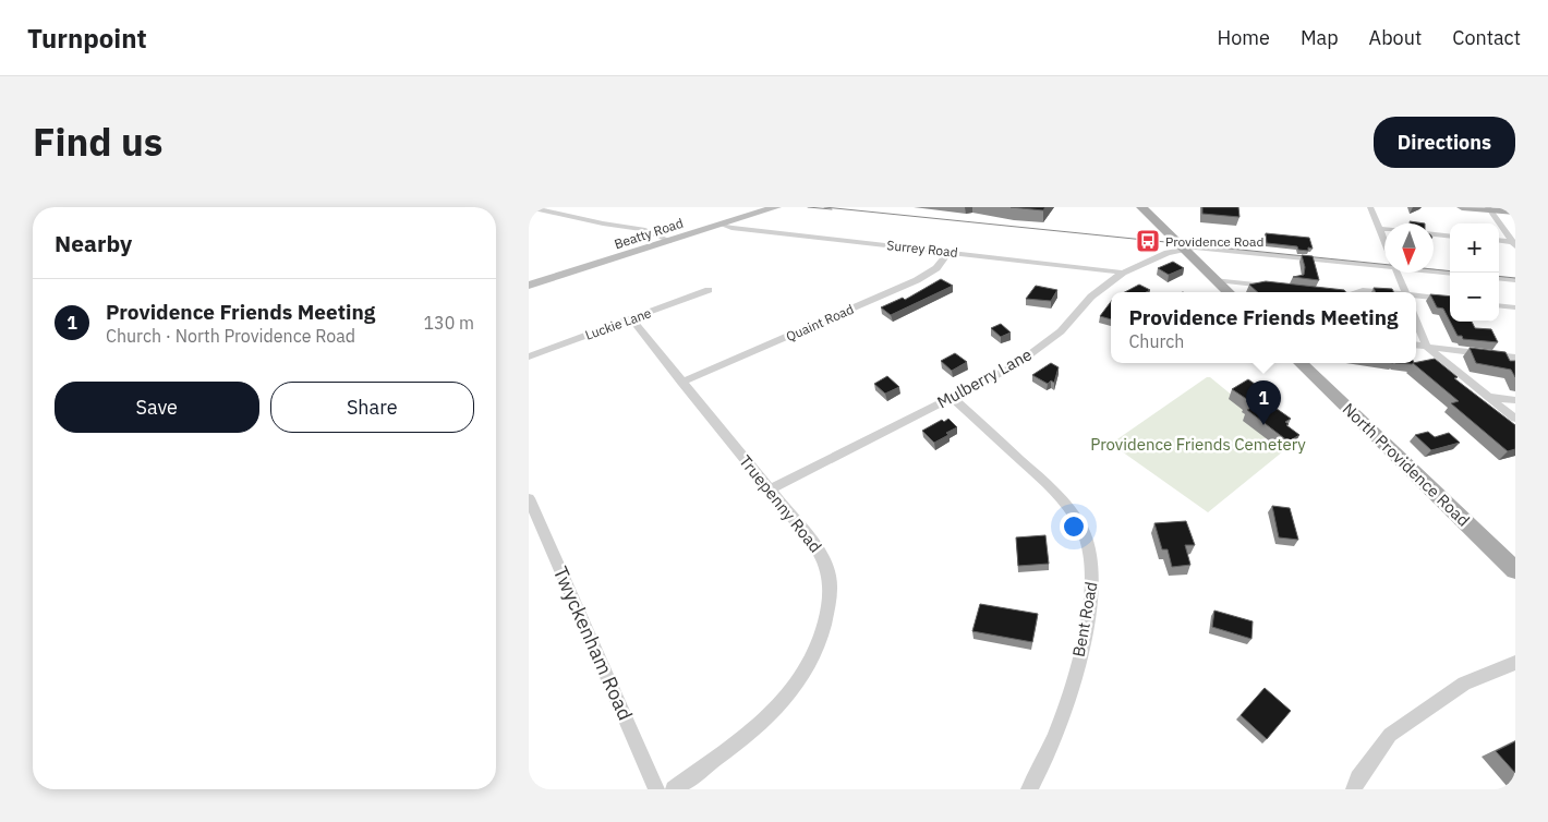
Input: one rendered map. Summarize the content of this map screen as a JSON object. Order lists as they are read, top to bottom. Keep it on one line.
{"streets":{"main road":["North Providence Road"],"street":["Beatty Road","Surrey Road","Quaint Road","Luckie Lane","Mulberry Lane","Truepenny Road","Bent Road","Twyckenham Road"]},"crossings":[["Beatty Road","Surrey Road"],["Surrey Road","Quaint Road"],["Surrey Road","Mulberry Lane"],["Quaint Road","Truepenny Road"],["Luckie Lane","Truepenny Road"],["Mulberry Lane","Truepenny Road"],["Mulberry Lane","Bent Road"]],"parks":["Providence Friends Cemetery"],"places":{"bus stop":["Providence Road"]},"north":"bottom","page":{"header":"Turnpoint","nav":["Home","Map","About","Contact"],"title":"Find us","buttons":["Directions",["Save","Share"]],"heading":"Nearby","map_buttons":["+","−"],"list":[{"mark":"1","name":"Providence Friends Meeting","note":"Church · North Providence Road","value":"130 m"}],"popup":["Providence Friends Meeting","Church"],"pins":"1"}}
